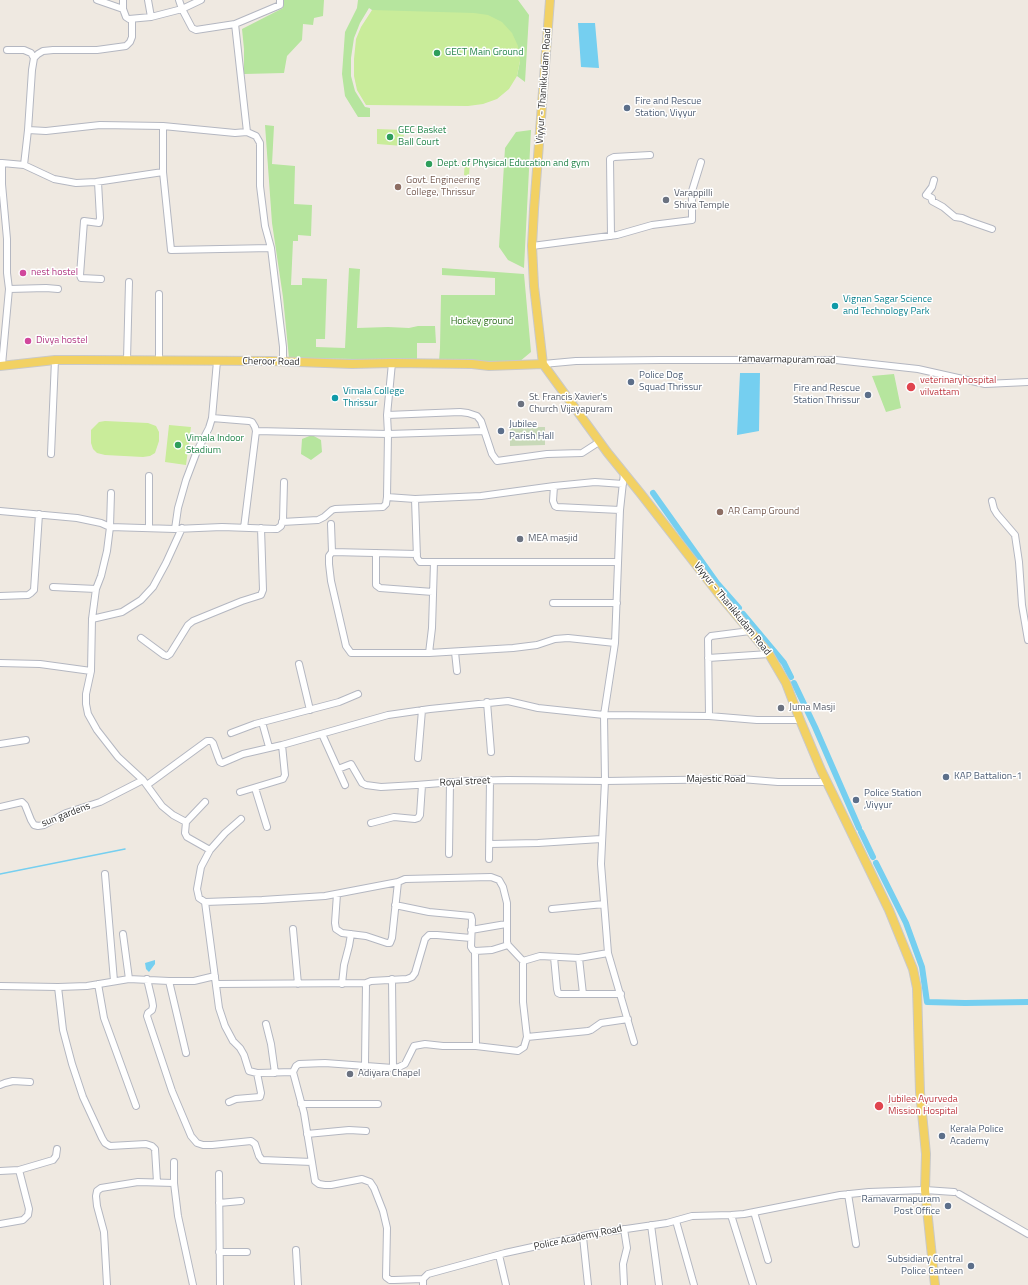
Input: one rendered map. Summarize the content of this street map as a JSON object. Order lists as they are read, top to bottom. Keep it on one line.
{"streets":{"main road":["Viyyur - Thanikkudam Road","Cheroor Road"],"street":["ramavarmapuram road","Majestic Road","Royal street","sun gardens","Police Academy Road"]},"crossings":[["Viyyur - Thanikkudam Road","ramavarmapuram road"],["Viyyur - Thanikkudam Road","Cheroor Road"],["Viyyur - Thanikkudam Road","Majestic Road"],["Viyyur - Thanikkudam Road","Police Academy Road"],["ramavarmapuram road","Cheroor Road"],["Majestic Road","Royal street"]],"parks":["Hockey ground"],"places":["GECT Main Ground","Fire and Rescue Station, Viyyur","GEC Basket Ball Court","Dept. of Physical Education and gym","Govt. Engineering College, Thrissur","Varappilli Shiva Temple","nest hostel","Vignan Sagar Science and Technology Park","Divya hostel","Police Dog Squad Thrissur","veterinaryhospital vilvattam","Fire and Rescue Station Thrissur","Vimala College Thrissur","St. Francis Xavier's Church Vijayapuram","Jubilee Parish Hall","Vimala Indoor Stadium","AR Camp Ground","MEA masjid","Juma Masji","KAP Battalion-1","Police Station ,Viyyur","Adiyara Chapel","Jubilee Ayurveda Mission Hospital","Kerala Police Academy","Ramavarmapuram Post Office","Subsidiary Central Police Canteen"]}
